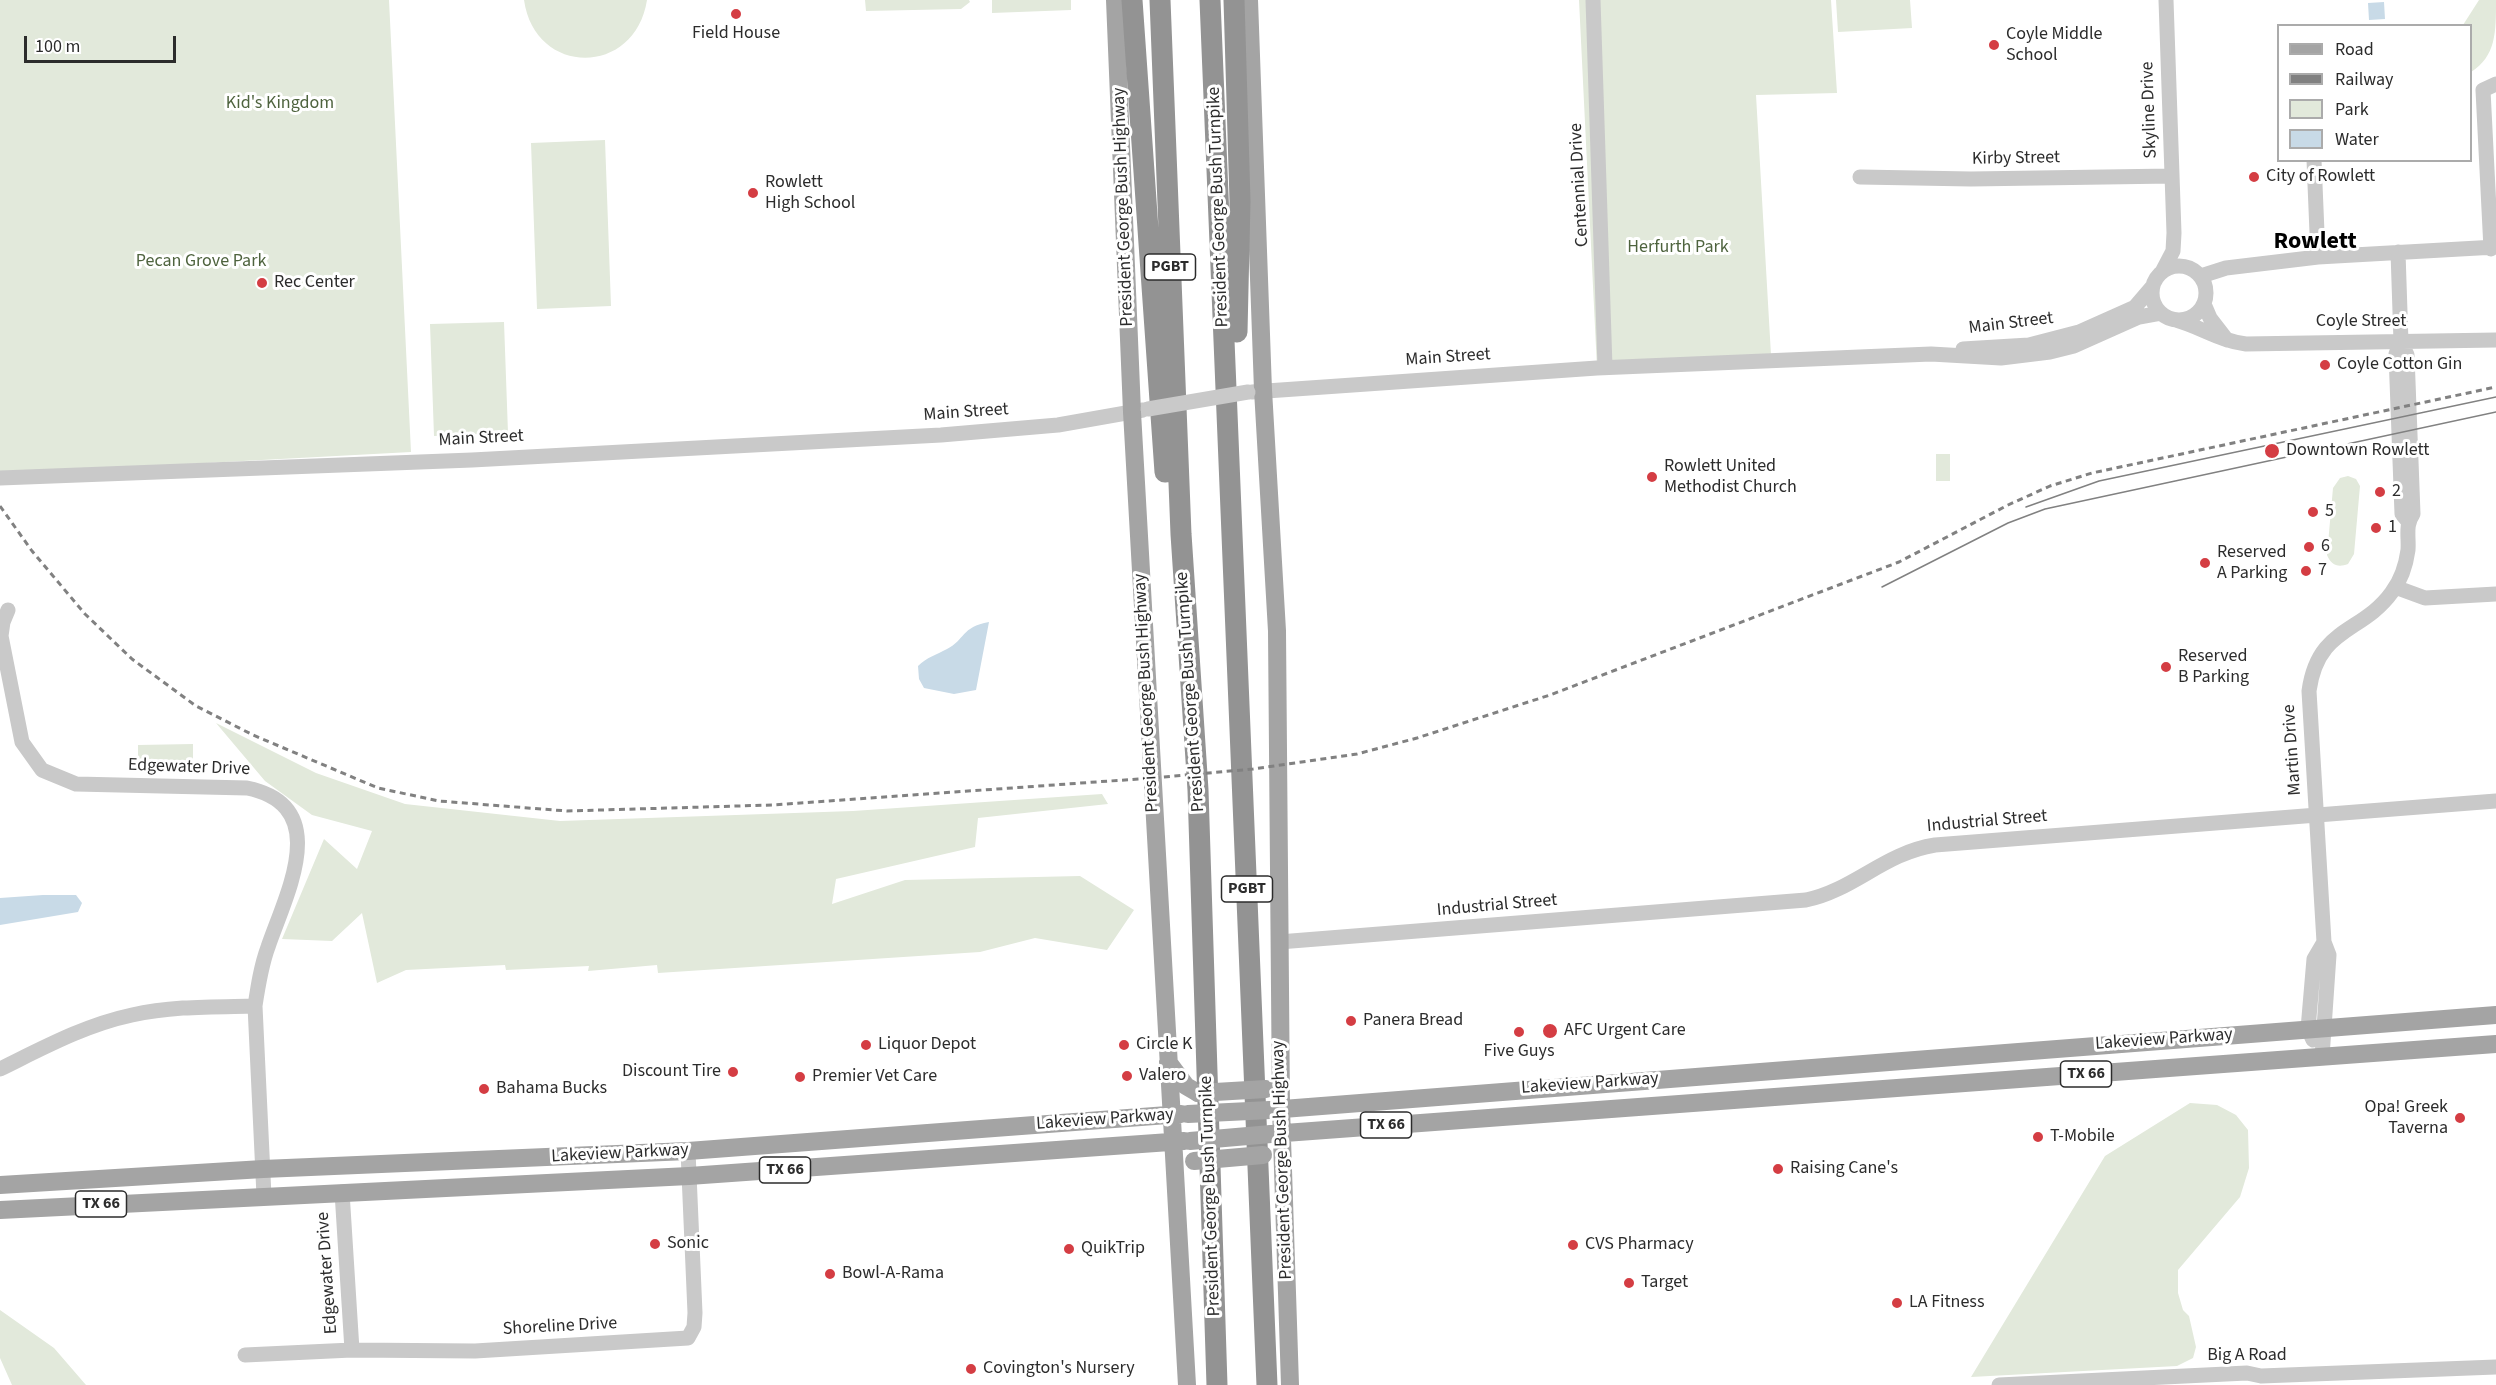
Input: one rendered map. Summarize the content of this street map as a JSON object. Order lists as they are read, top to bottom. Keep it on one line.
{"streets":{"highway":["President George Bush Turnpike","PGBT"],"main road":["President George Bush Highway","Lakeview Parkway","TX 66"],"street":["Skyline Drive","Kirby Street","Centennial Drive","Coyle Street","Main Street","Martin Drive","Edgewater Drive","Industrial Street","Shoreline Drive","Big A Road"]},"crossings":[["Skyline Drive","Kirby Street"],["Skyline Drive","Coyle Street"],["Skyline Drive","Main Street"],["Centennial Drive","Main Street"],["President George Bush Highway","Main Street"],["President George Bush Highway","Industrial Street"],["President George Bush Highway","Lakeview Parkway"],["Coyle Street","Main Street"],["Coyle Street","Martin Drive"],["Martin Drive","Industrial Street"],["Martin Drive","Lakeview Parkway"],["Edgewater Drive","Lakeview Parkway"],["Edgewater Drive","Shoreline Drive"],["Lakeview Parkway","Shoreline Drive"]],"districts":["Rowlett"],"parks":["Kid's Kingdom","Herfurth Park","Pecan Grove Park"],"places":["Field House","Coyle Middle School","City of Rowlett","Rowlett High School","Rec Center","Coyle Cotton Gin","Downtown Rowlett","Rowlett United Methodist Church","2","5","1","6","Reserved A Parking","7","Reserved B Parking","Panera Bread","AFC Urgent Care","Five Guys","Liquor Depot","Circle K","Discount Tire","Valero","Premier Vet Care","Bahama Bucks","Opa! Greek Taverna","T-Mobile","Raising Cane's","Sonic","CVS Pharmacy","QuikTrip","Bowl-A-Rama","Target","LA Fitness","Covington's Nursery"],"legend":["Road","Railway","Park","Water"],"scale_bar":"100 m"}
